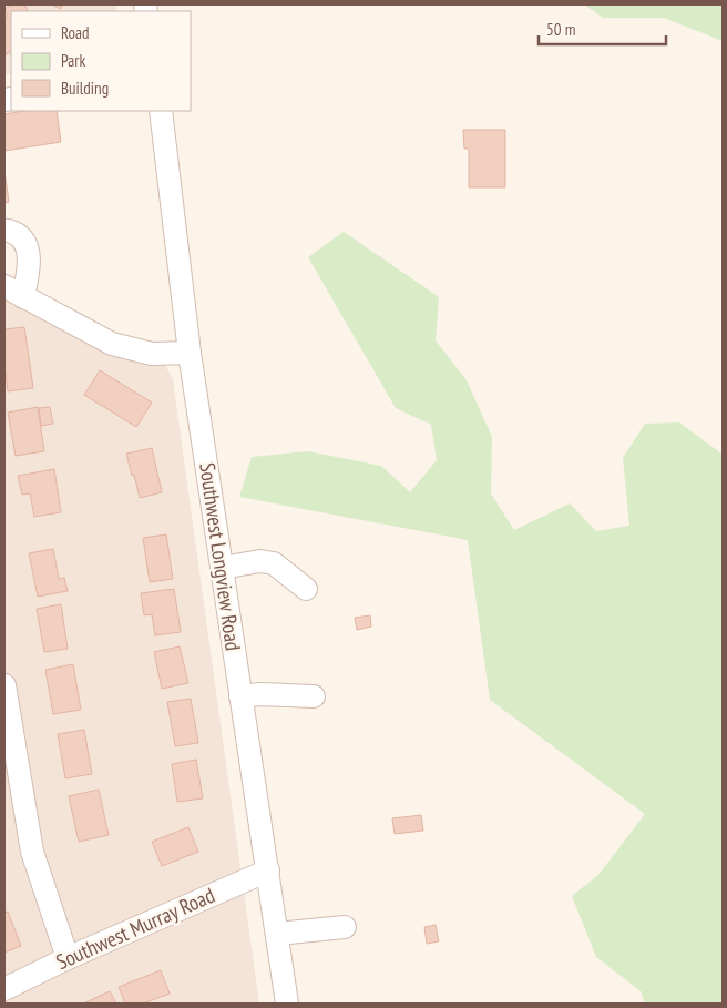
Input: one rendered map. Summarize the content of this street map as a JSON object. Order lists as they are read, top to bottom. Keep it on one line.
{"streets":{"street":["Southwest Longview Road","Southwest Murray Road"]},"crossings":[["Southwest Longview Road","Southwest Murray Road"]],"legend":["Road","Park","Building"],"scale_bar":"50 m"}
